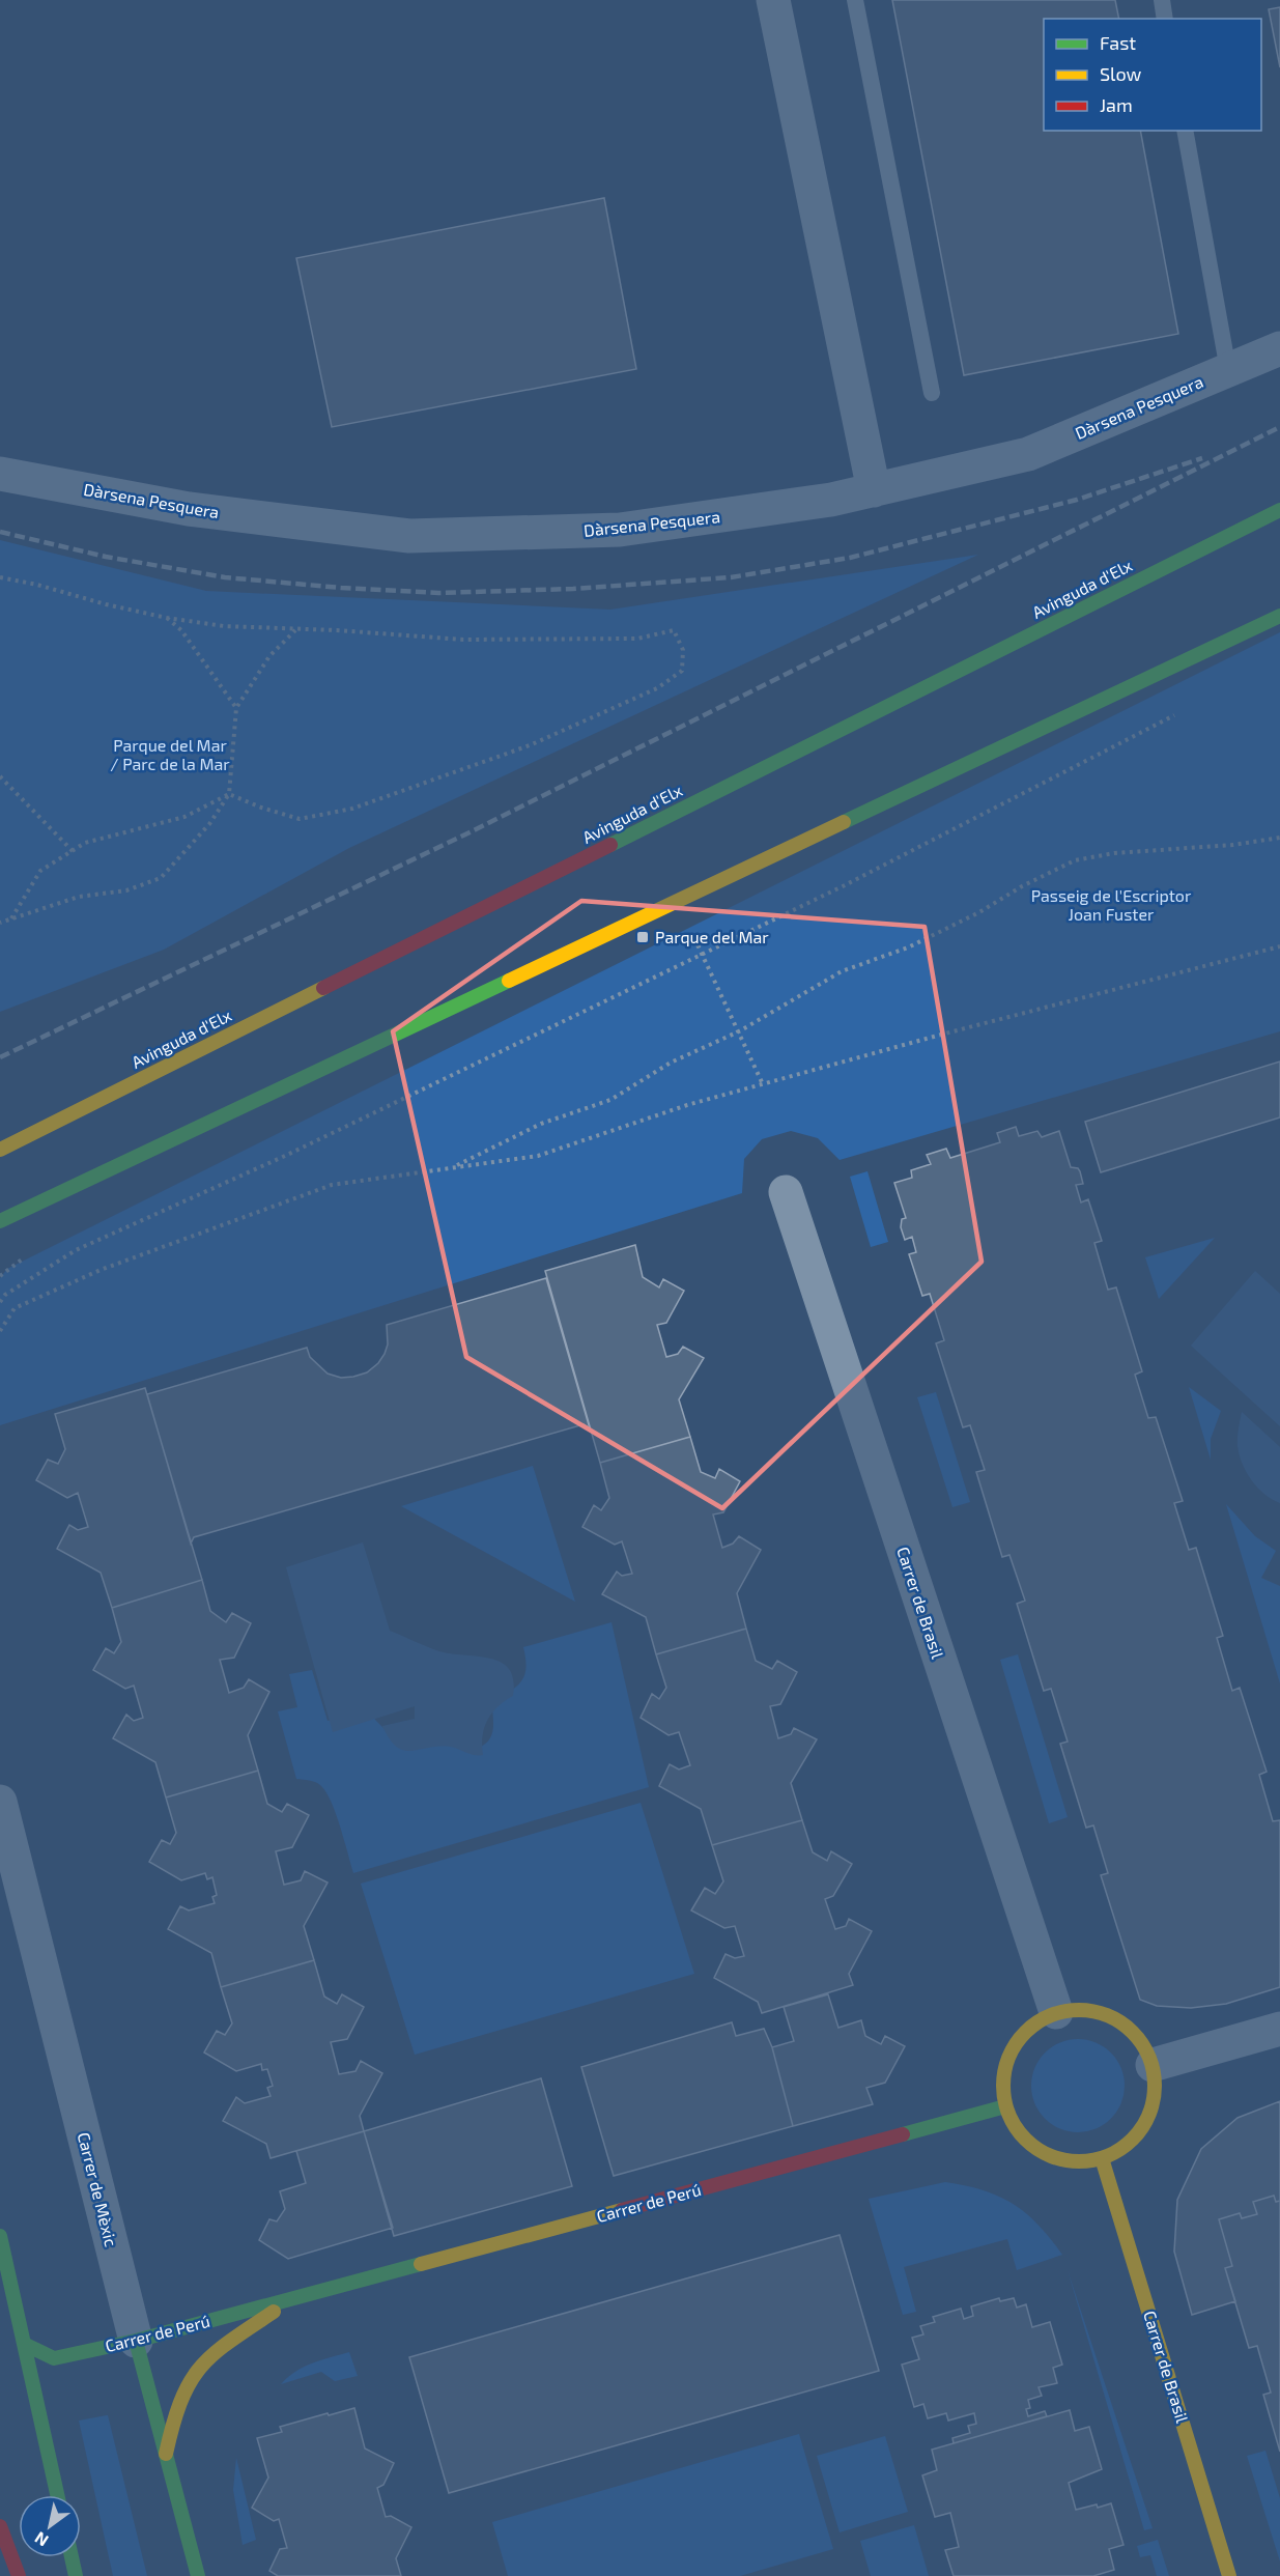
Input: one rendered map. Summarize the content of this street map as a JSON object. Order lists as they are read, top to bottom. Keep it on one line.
{"streets":{"main road":["Avinguda d'Elx","Carrer de Brasil","Carrer de Mèxic","Carrer de Perú"],"street":["Dàrsena Pesquera"]},"crossings":[["Carrer de Brasil","Carrer de Perú"],["Carrer de Mèxic","Carrer de Perú"]],"parks":["Parque del Mar / Parc de la Mar","Passeig de l'Escriptor Joan Fuster"],"places":{"transit":["Parque del Mar"]},"legend":["Fast","Slow","Jam"],"north":"bottom left"}
